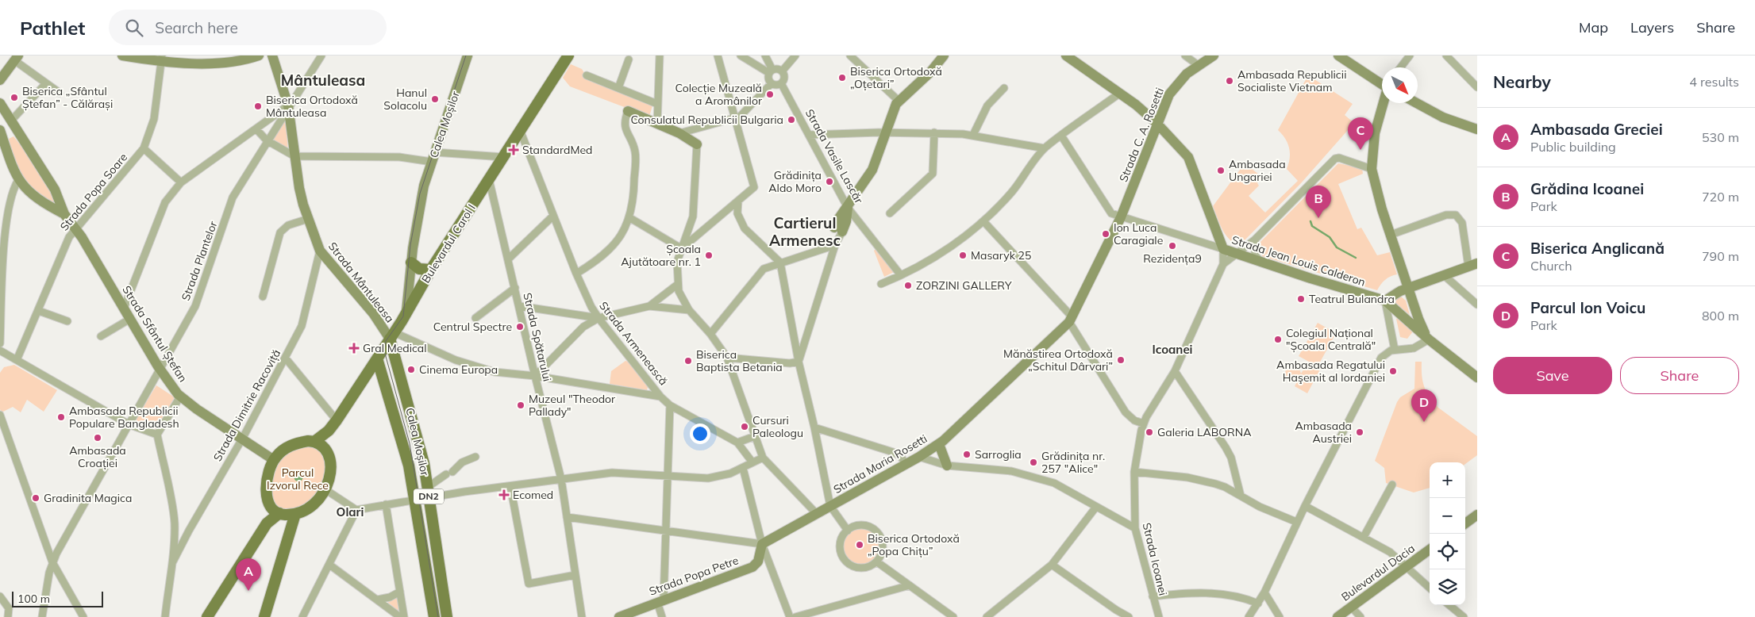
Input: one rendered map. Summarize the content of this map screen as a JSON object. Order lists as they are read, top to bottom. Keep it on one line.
{"streets":{"main road":["Calea Moșilor","Bulevardul Carol I","DN2"],"street":["Strada C. A. Rosetti","Strada Vasile Lascăr","Strada Popa Soare","Strada Plantelor","Strada Jean Louis Calderon","Strada Mântuleasa","Strada Sfântul Ștefan","Strada Spătarului","Strada Armenească","Strada Dimitrie Racoviță","Strada Maria Rosetti","Strada Icoanei","Bulevardul Dacia","Strada Popa Petre"]},"crossings":[["Calea Moșilor","Bulevardul Carol I"],["Calea Moșilor","Strada Mântuleasa"],["Strada C. A. Rosetti","Strada Jean Louis Calderon"],["Strada C. A. Rosetti","Strada Maria Rosetti"],["Strada Popa Soare","Strada Sfântul Ștefan"],["Bulevardul Carol I","Strada Mântuleasa"],["Bulevardul Carol I","Strada Sfântul Ștefan"],["Bulevardul Carol I","Strada Spătarului"],["Bulevardul Carol I","Strada Armenească"],["Strada Plantelor","Strada Mântuleasa"],["Strada Plantelor","Strada Sfântul Ștefan"],["Strada Jean Louis Calderon","Strada Icoanei"],["Strada Mântuleasa","Strada Dimitrie Racoviță"],["Strada Sfântul Ștefan","Strada Dimitrie Racoviță"],["Strada Maria Rosetti","Strada Popa Petre"]],"districts":["Mântuleasa","Cartierul Armenesc","Icoanei","Olari"],"parks":["Parcul Izvorul Rece"],"places":{"other":["Biserica Ortodoxă „Oțetari”","Ambasada Republicii Socialiste Vietnam","Colecție Muzeală a Aromânilor","Biserica „Sfântul Ștefan” - Călărași","Hanul Solacolu","Biserica Ortodoxă Mântuleasa","Consulatul Republicii Bulgaria","Ambasada Ungariei","Grădinița Aldo Moro","Ion Luca Caragiale","Rezidența9","Școala Ajutătoare nr. 1","Masaryk 25","ZORZINI GALLERY","Teatrul Bulandra","Centrul Spectre","Colegiul Național \"Școala Centrală\"","Mănăstirea Ortodoxă „Schitul Dârvari”","Biserica Baptista Betania","Cinema Europa","Ambasada Regatului Haşemit al Iordaniei","Muzeul \"Theodor Pallady\"","Ambasada Republicii Populare Bangladesh","Cursuri Paleologu","Galeria LABORNA","Ambasada Austriei","Ambasada Croației","Sarroglia","Grădinița nr. 257 \"Alice\"","Gradinita Magica","Biserica Ortodoxă „Popa Chițu”"],"health":["StandardMed","Gral Medical","Ecomed"]},"scale_bar":"100 m","north":"bottom right","page":{"header":"Pathlet","search":"Search here","nav":["Map","Layers","Share"],"heading":["Nearby","4 results"],"list":[{"mark":"A","name":"Ambasada Greciei","note":"Public building","value":"530 m"},{"mark":"B","name":"Grădina Icoanei","note":"Park","value":"720 m"},{"mark":"C","name":"Biserica Anglicană","note":"Church","value":"790 m"},{"mark":"D","name":"Parcul Ion Voicu","note":"Park","value":"800 m"}],"pins":["C","B","D","A"],"buttons":["Save","Share"],"map_buttons":["+","−"],"scale":"100 m"}}
